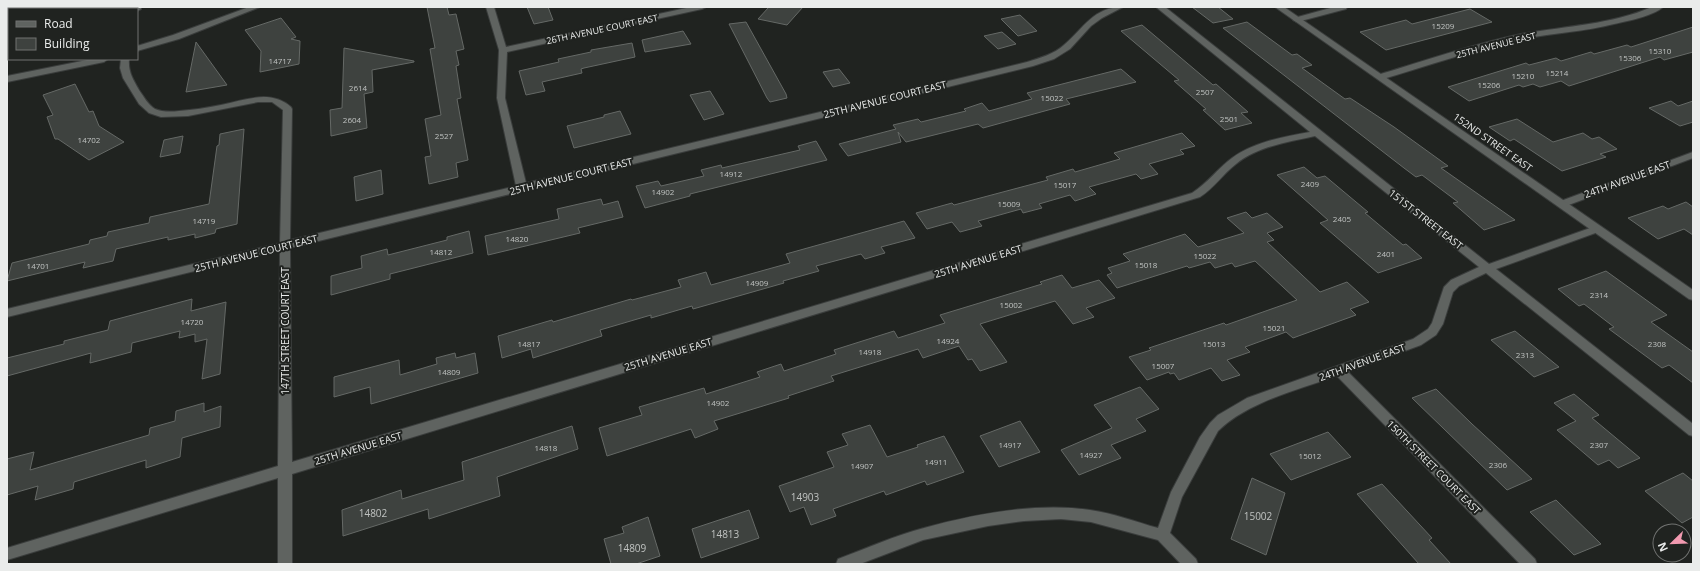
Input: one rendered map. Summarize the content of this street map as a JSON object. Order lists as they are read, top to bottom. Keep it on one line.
{"streets":{"street":["26TH AVENUE COURT EAST","25TH AVENUE EAST","25TH AVENUE COURT EAST","152ND STREET EAST","24TH AVENUE EAST","151ST STREET EAST","147TH STREET COURT EAST","150TH STREET COURT EAST"]},"crossings":[["25TH AVENUE EAST","152ND STREET EAST"],["25TH AVENUE EAST","151ST STREET EAST"],["25TH AVENUE EAST","147TH STREET COURT EAST"],["25TH AVENUE COURT EAST","147TH STREET COURT EAST"],["152ND STREET EAST","24TH AVENUE EAST"],["24TH AVENUE EAST","151ST STREET EAST"],["24TH AVENUE EAST","150TH STREET COURT EAST"]],"house_numbers":["15209","15310","15306","14717","15214","15210","15206","2614","2507","15022","2501","2604","2527","14702","14912","2409","15017","14902","15009","2405","14719","14820","14812","2401","15022","15018","14701","14909","2314","15002","14720","15021","14924","14817","15013","2308","14918","2313","15007","14809","14902","14917","2307","14818","14927","15012","14911","2306","14907","14903","14802","15002","14813","14809"],"legend":["Road","Building"],"north":"bottom left"}
